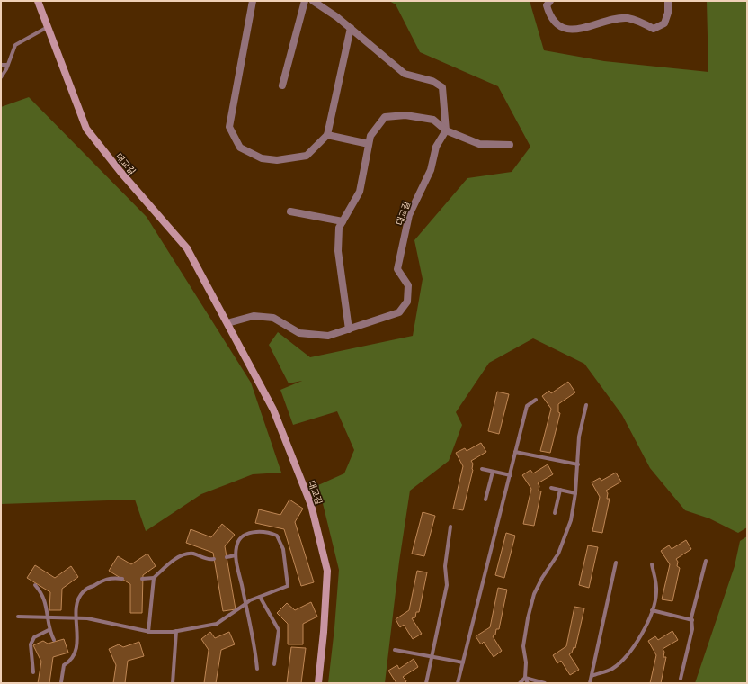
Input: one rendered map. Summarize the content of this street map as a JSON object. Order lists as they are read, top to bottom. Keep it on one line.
{"streets":{"street":["대교길"]}}
